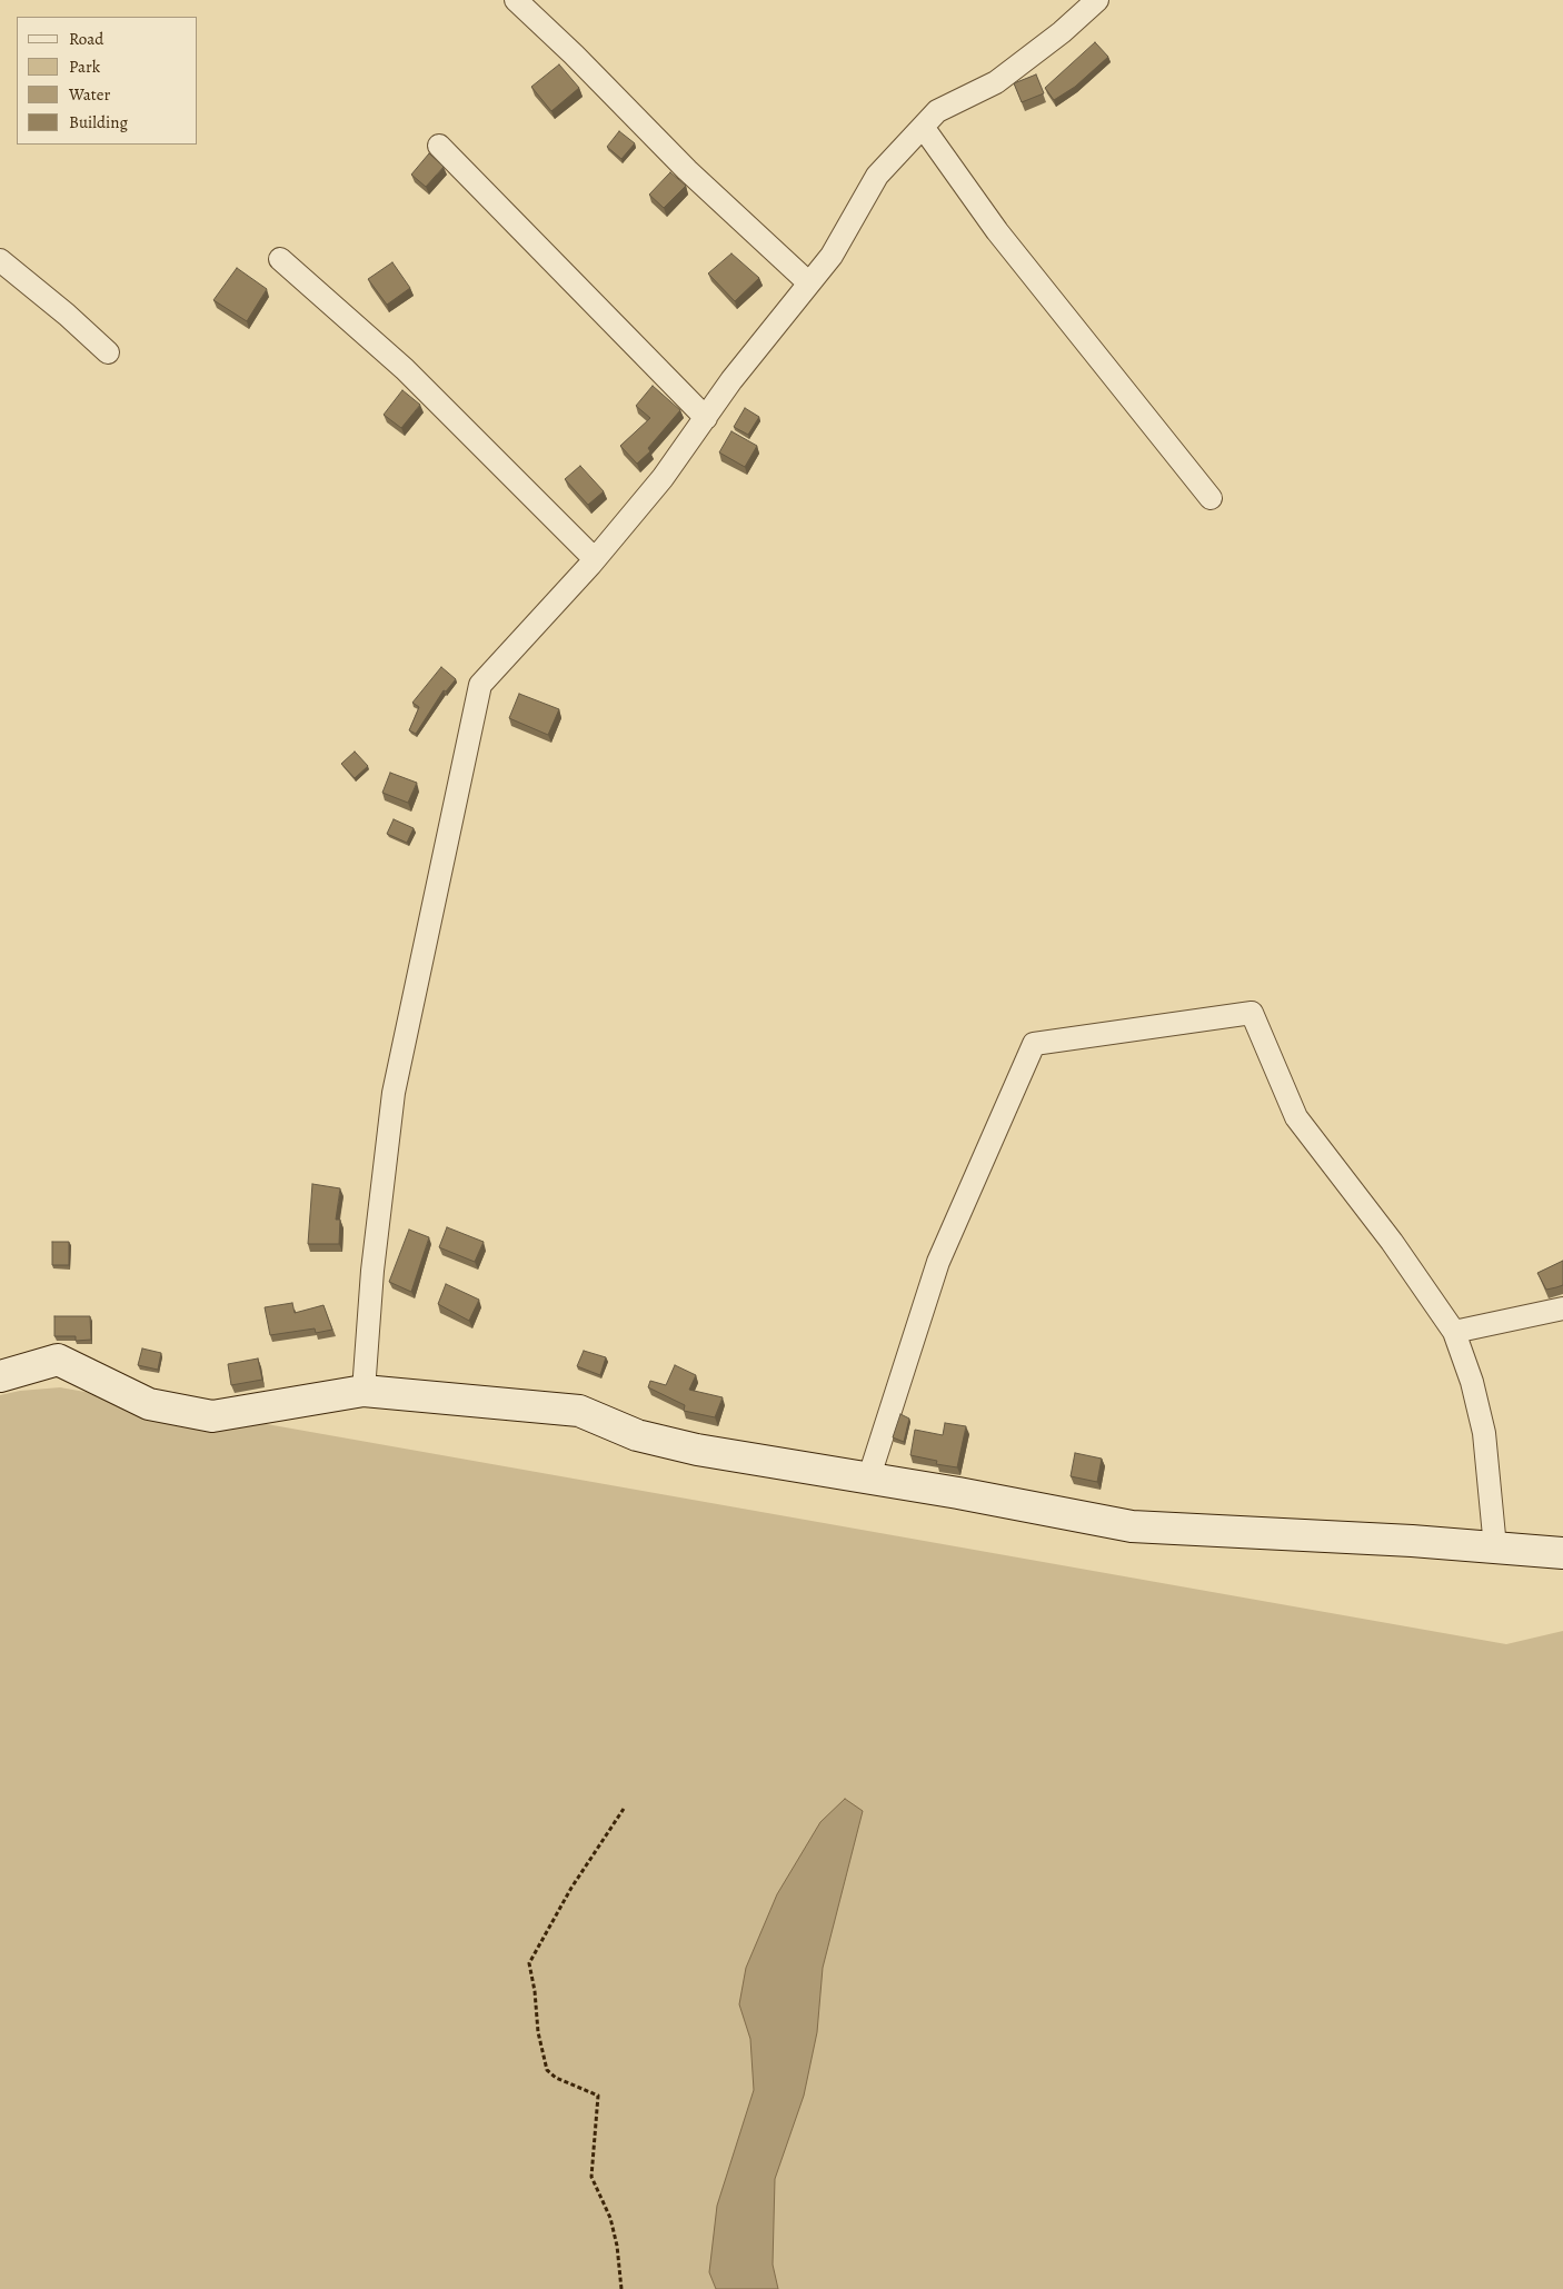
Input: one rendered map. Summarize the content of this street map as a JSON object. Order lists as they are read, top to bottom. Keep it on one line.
{"legend":["Road","Park","Water","Building"]}
